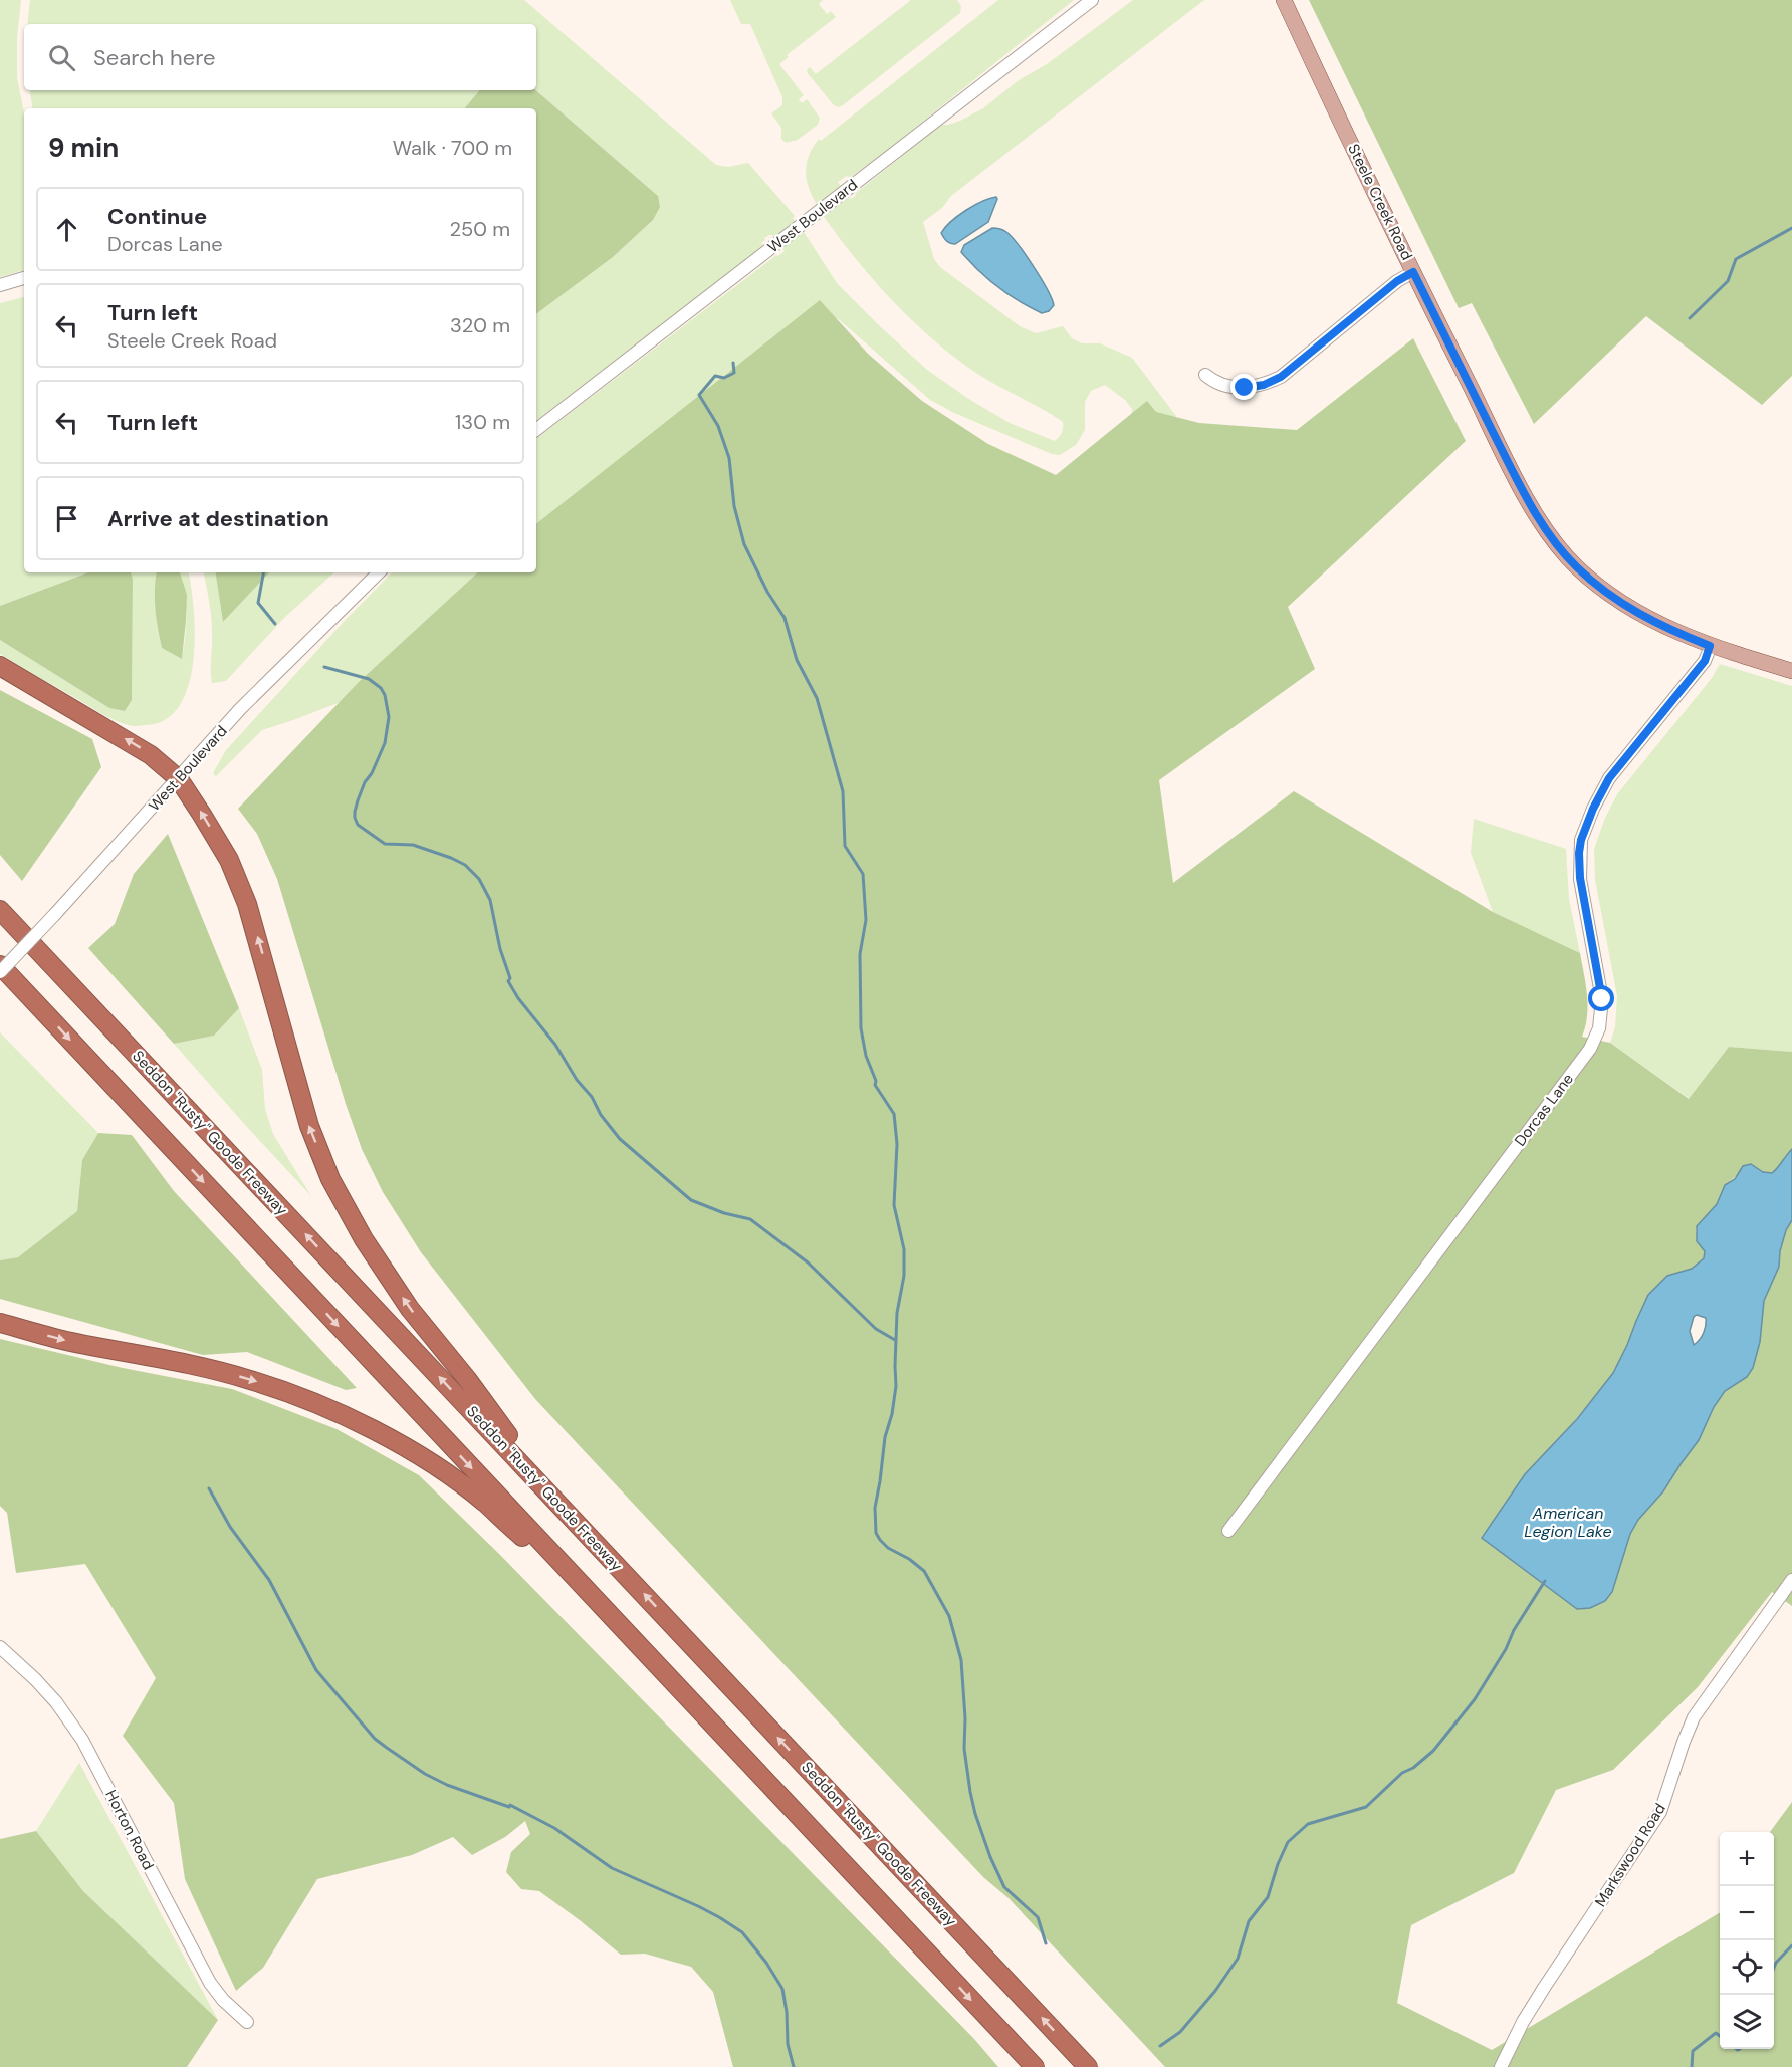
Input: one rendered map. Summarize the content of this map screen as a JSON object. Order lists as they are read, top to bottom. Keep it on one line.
{"streets":{"highway":["Seddon \"Rusty\" Goode Freeway"],"main road":["Steele Creek Road"],"street":["West Boulevard","Dorcas Lane","Horton Road","Markswood Road"]},"crossings":[["Steele Creek Road","Dorcas Lane"]],"water":["American Legion Lake"],"page":{"search":"Search here","heading":["9 min","Walk · 700 m"],"list":[["Continue","Dorcas Lane","250 m"],["Turn left","Steele Creek Road","320 m"],["Turn left","130 m"],"Arrive at destination"],"map_buttons":["+","−"]}}
